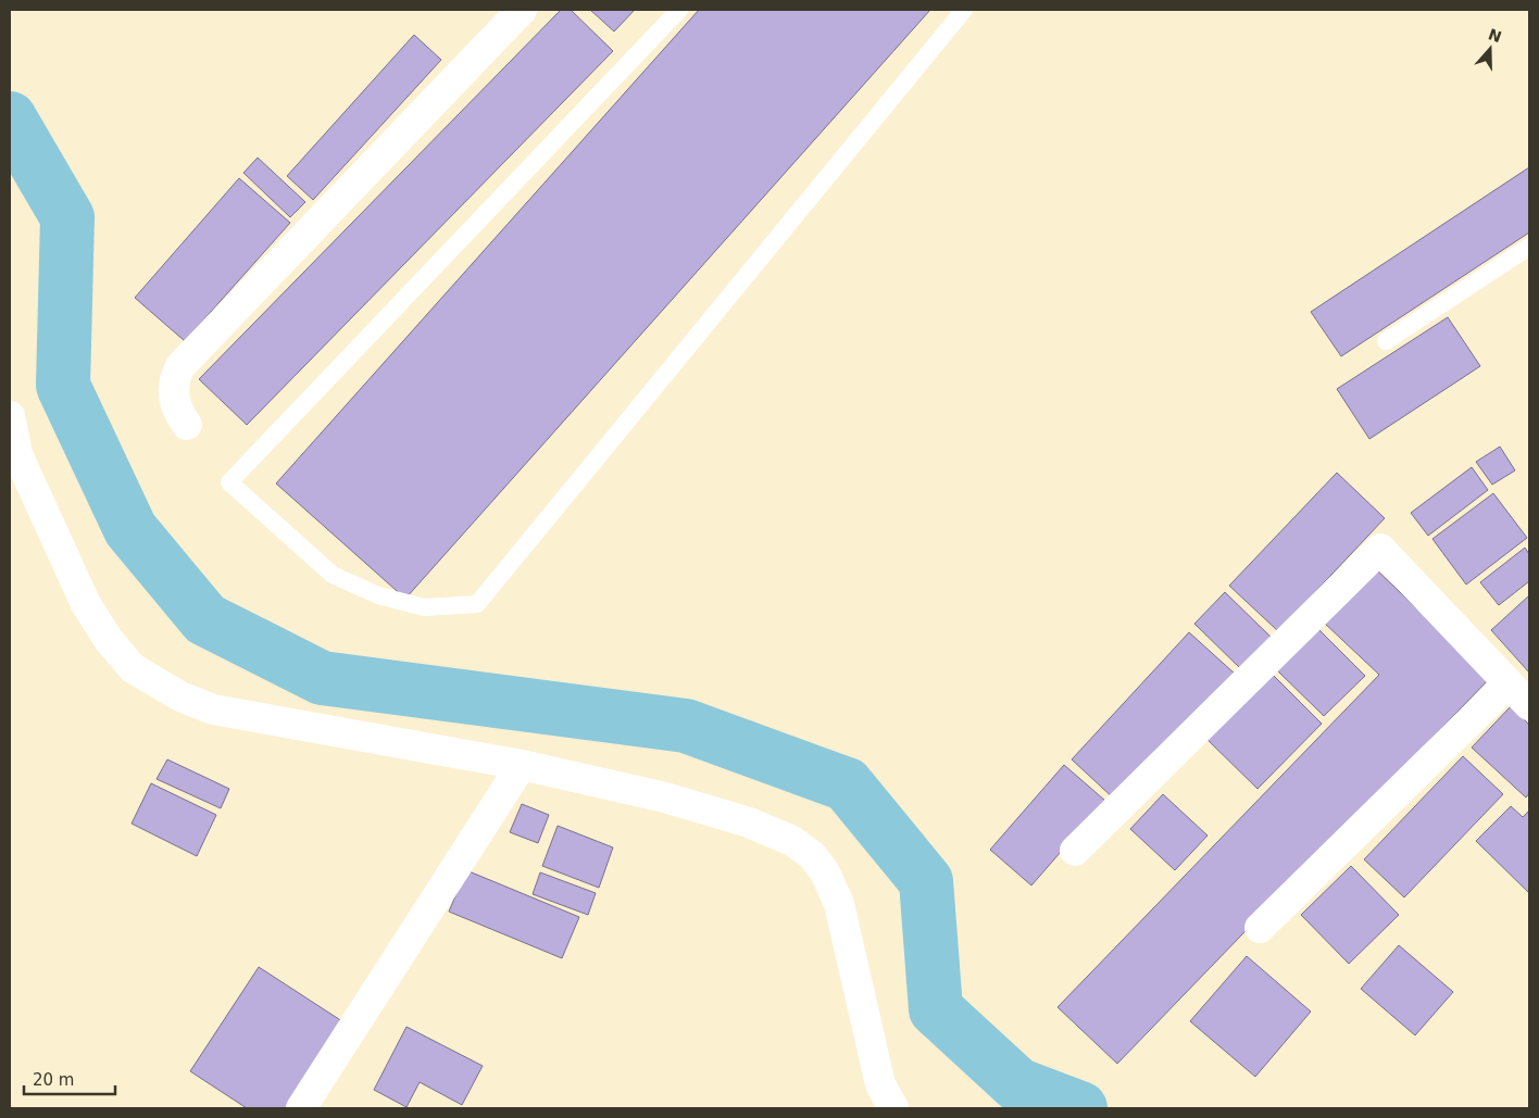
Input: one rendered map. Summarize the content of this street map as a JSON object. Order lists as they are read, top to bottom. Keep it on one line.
{"scale_bar":"20 m","north":"top"}
